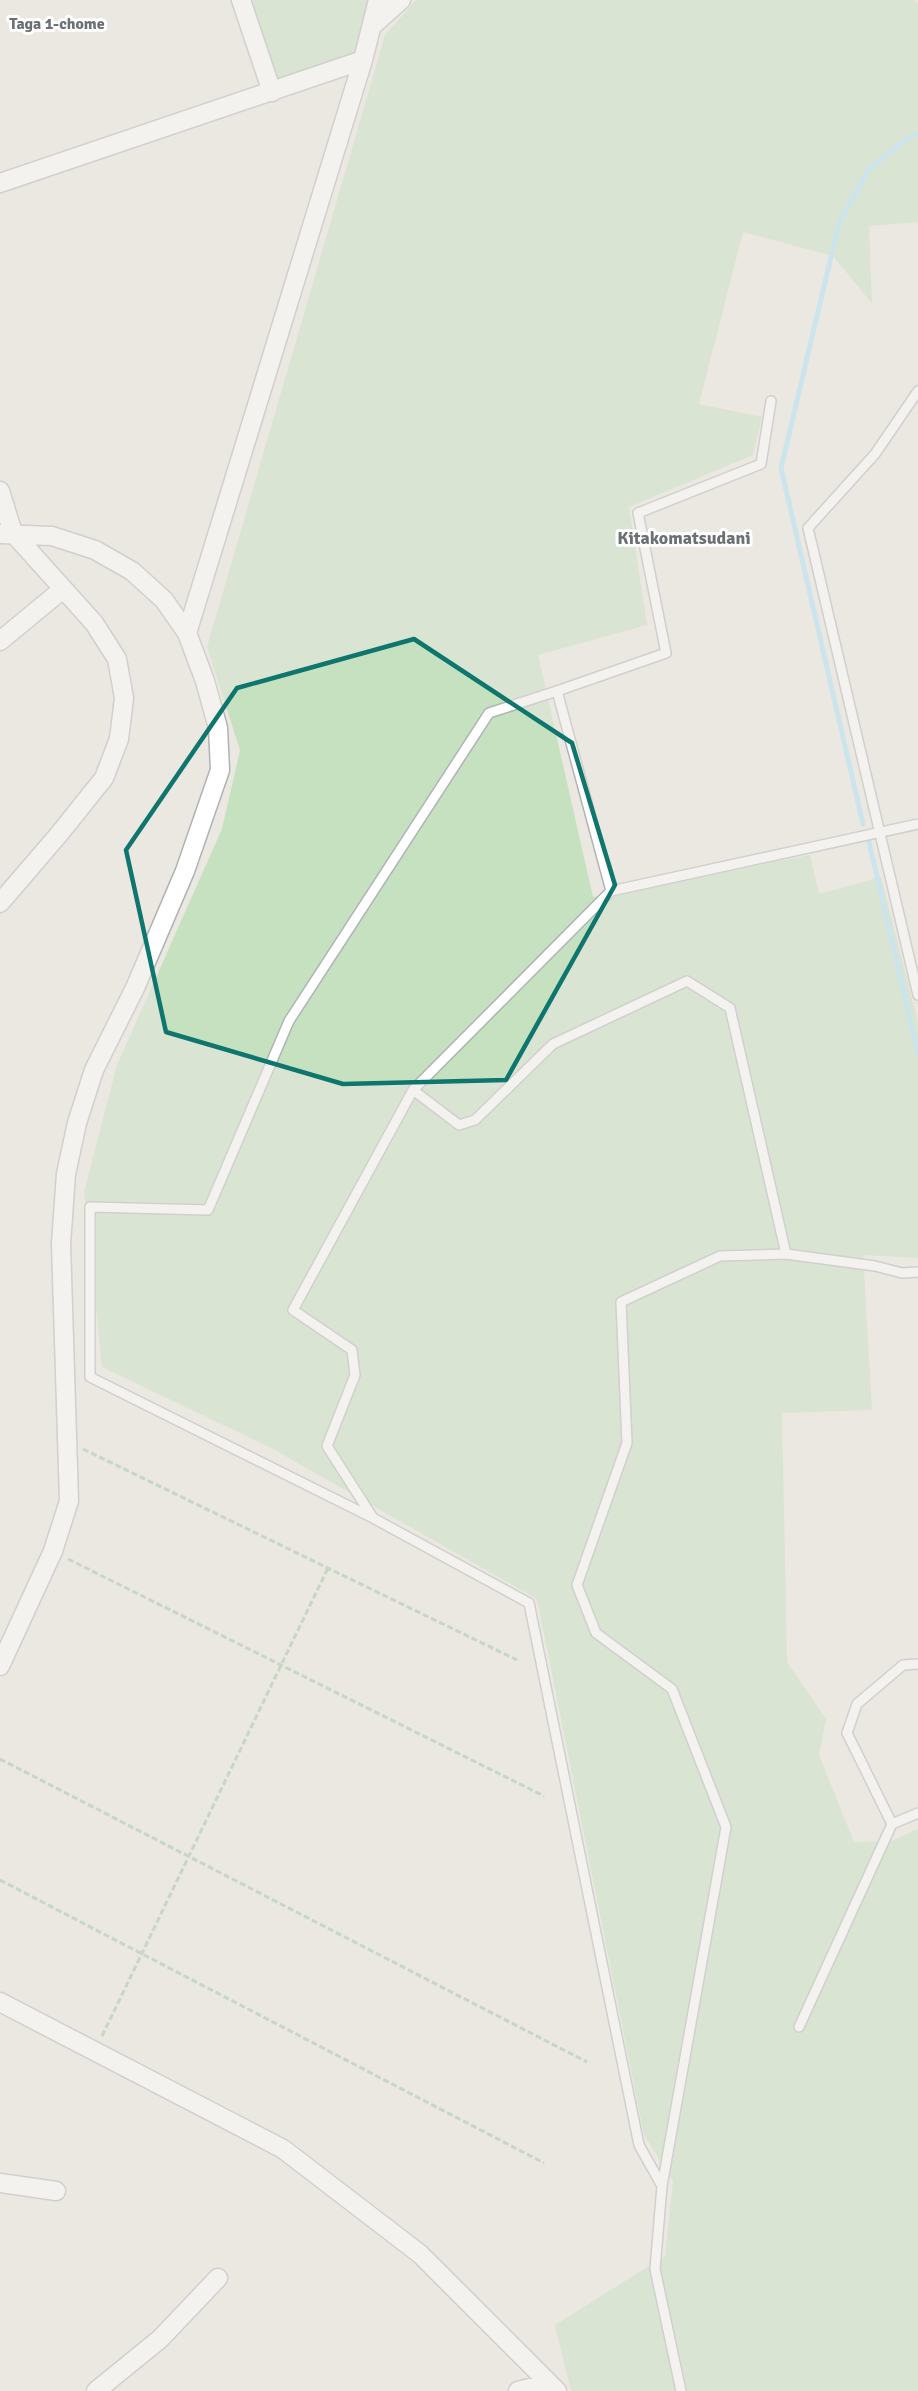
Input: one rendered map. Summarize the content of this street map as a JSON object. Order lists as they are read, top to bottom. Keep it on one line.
{"districts":["Taga 1-chome","Kitakomatsudani"]}
